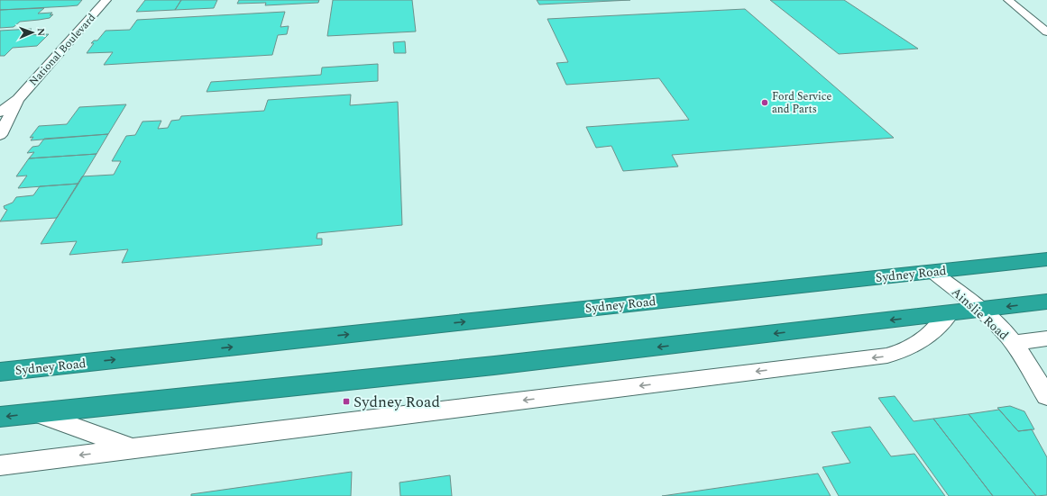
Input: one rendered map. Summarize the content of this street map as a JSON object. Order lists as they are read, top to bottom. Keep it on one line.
{"streets":{"highway":["Sydney Road"],"street":["National Boulevard","Ainslie Road"]},"crossings":[["Sydney Road","Ainslie Road"]],"places":{"other":["Ford Service and Parts"],"transit":["Sydney Road"]},"north":"right"}
